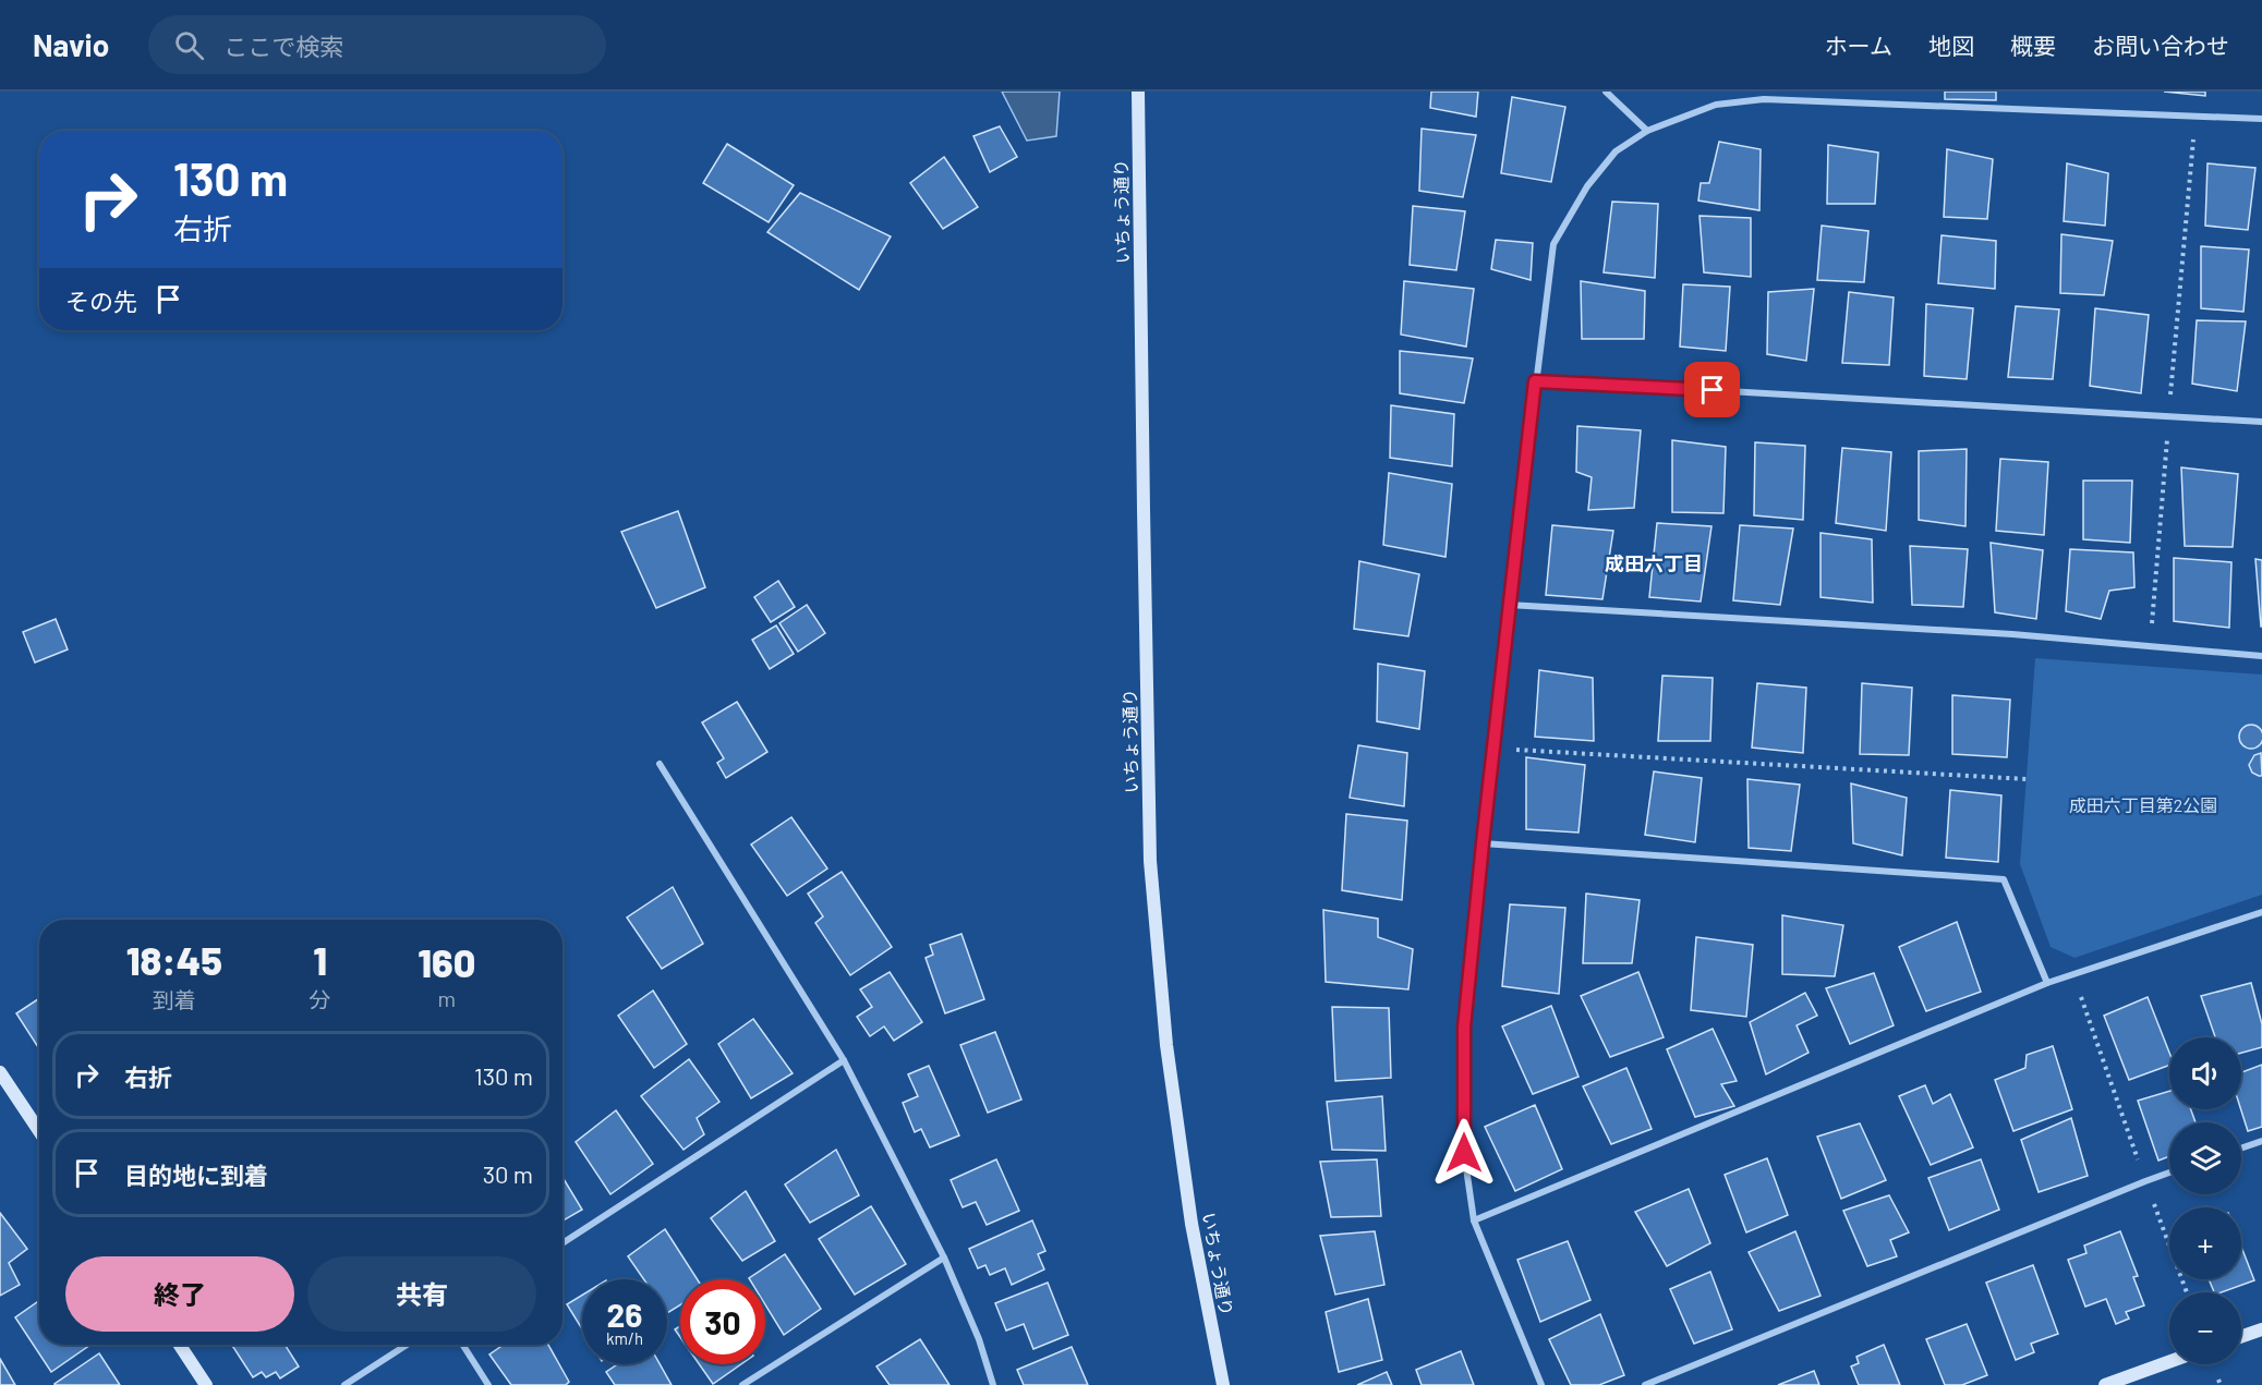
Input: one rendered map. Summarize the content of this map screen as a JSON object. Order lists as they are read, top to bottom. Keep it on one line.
{"streets":{"street":["いちょう通り"]},"districts":["成田六丁目"],"parks":["成田六丁目第2公園"],"page":{"header":"Navio","search":"ここで検索","nav":["ホーム","地図","概要","お問い合わせ"],"turn":["130 m","右折"],"then":"その先","eta":["18:45","到着","1","分","160","m"],"list":[{"name":"右折","value":"130 m"},{"name":"目的地に到着","value":"30 m"}],"map_buttons":["+","−"],"buttons":["終了","共有"],"speed":"26 km/h","limit":"30"}}
